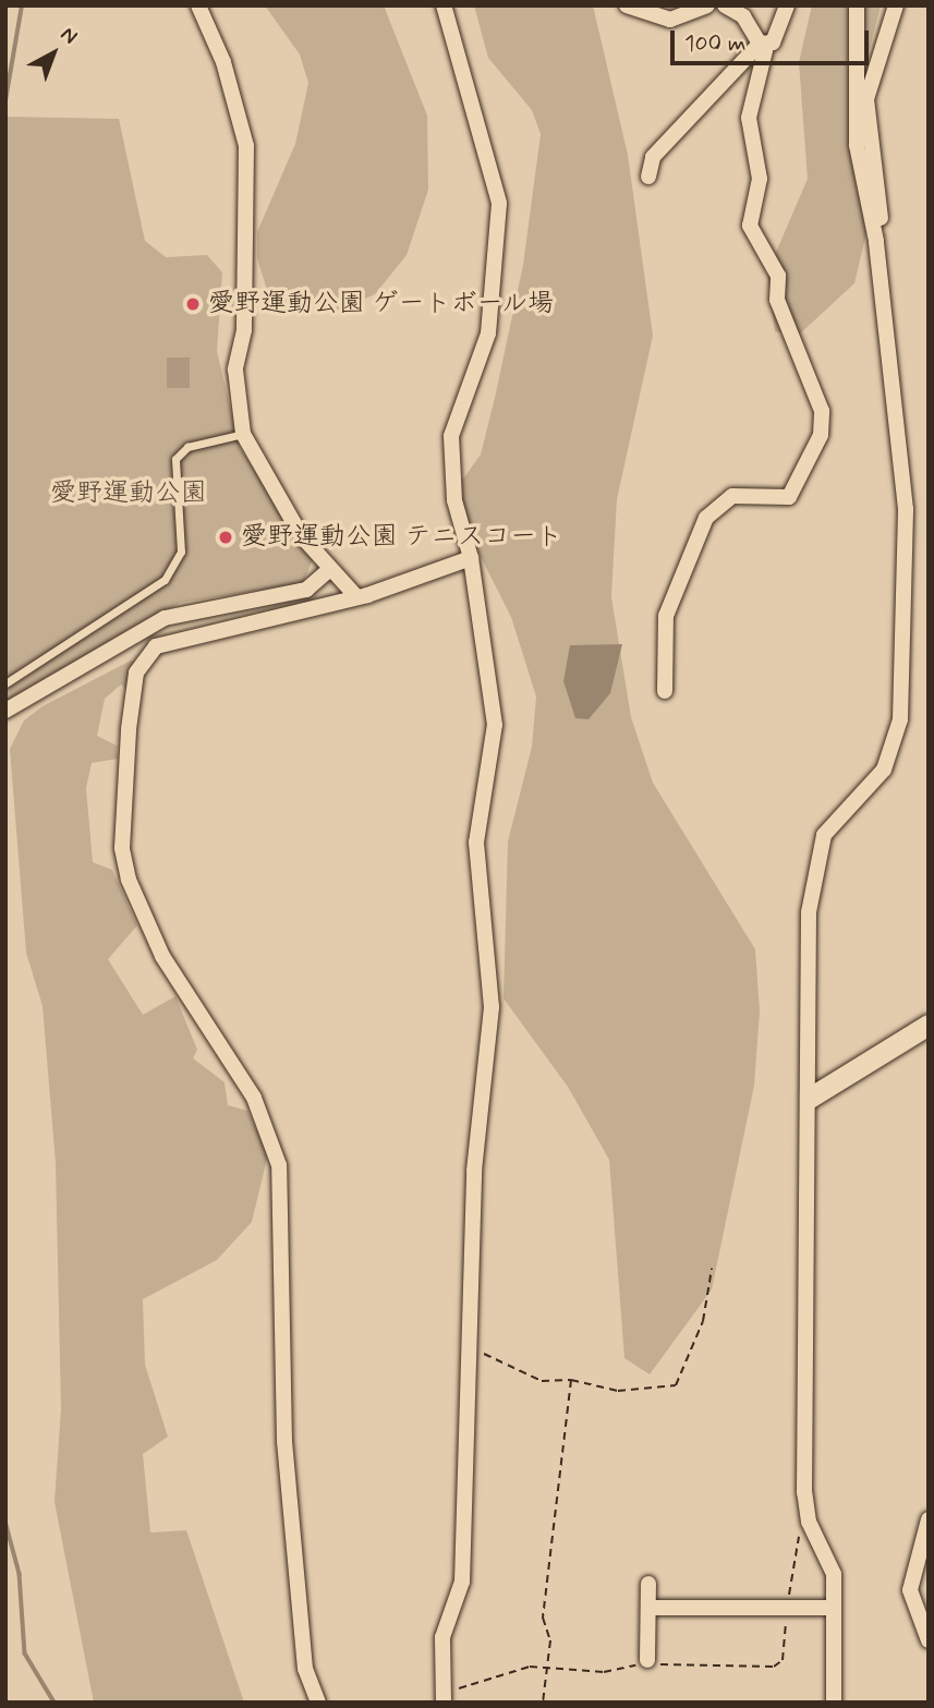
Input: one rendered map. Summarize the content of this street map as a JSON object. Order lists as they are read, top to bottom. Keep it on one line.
{"parks":["愛野運動公園"],"places":["愛野運動公園 ゲートボール場","愛野運動公園 テニスコート"],"scale_bar":"100 m","north":"top right"}
